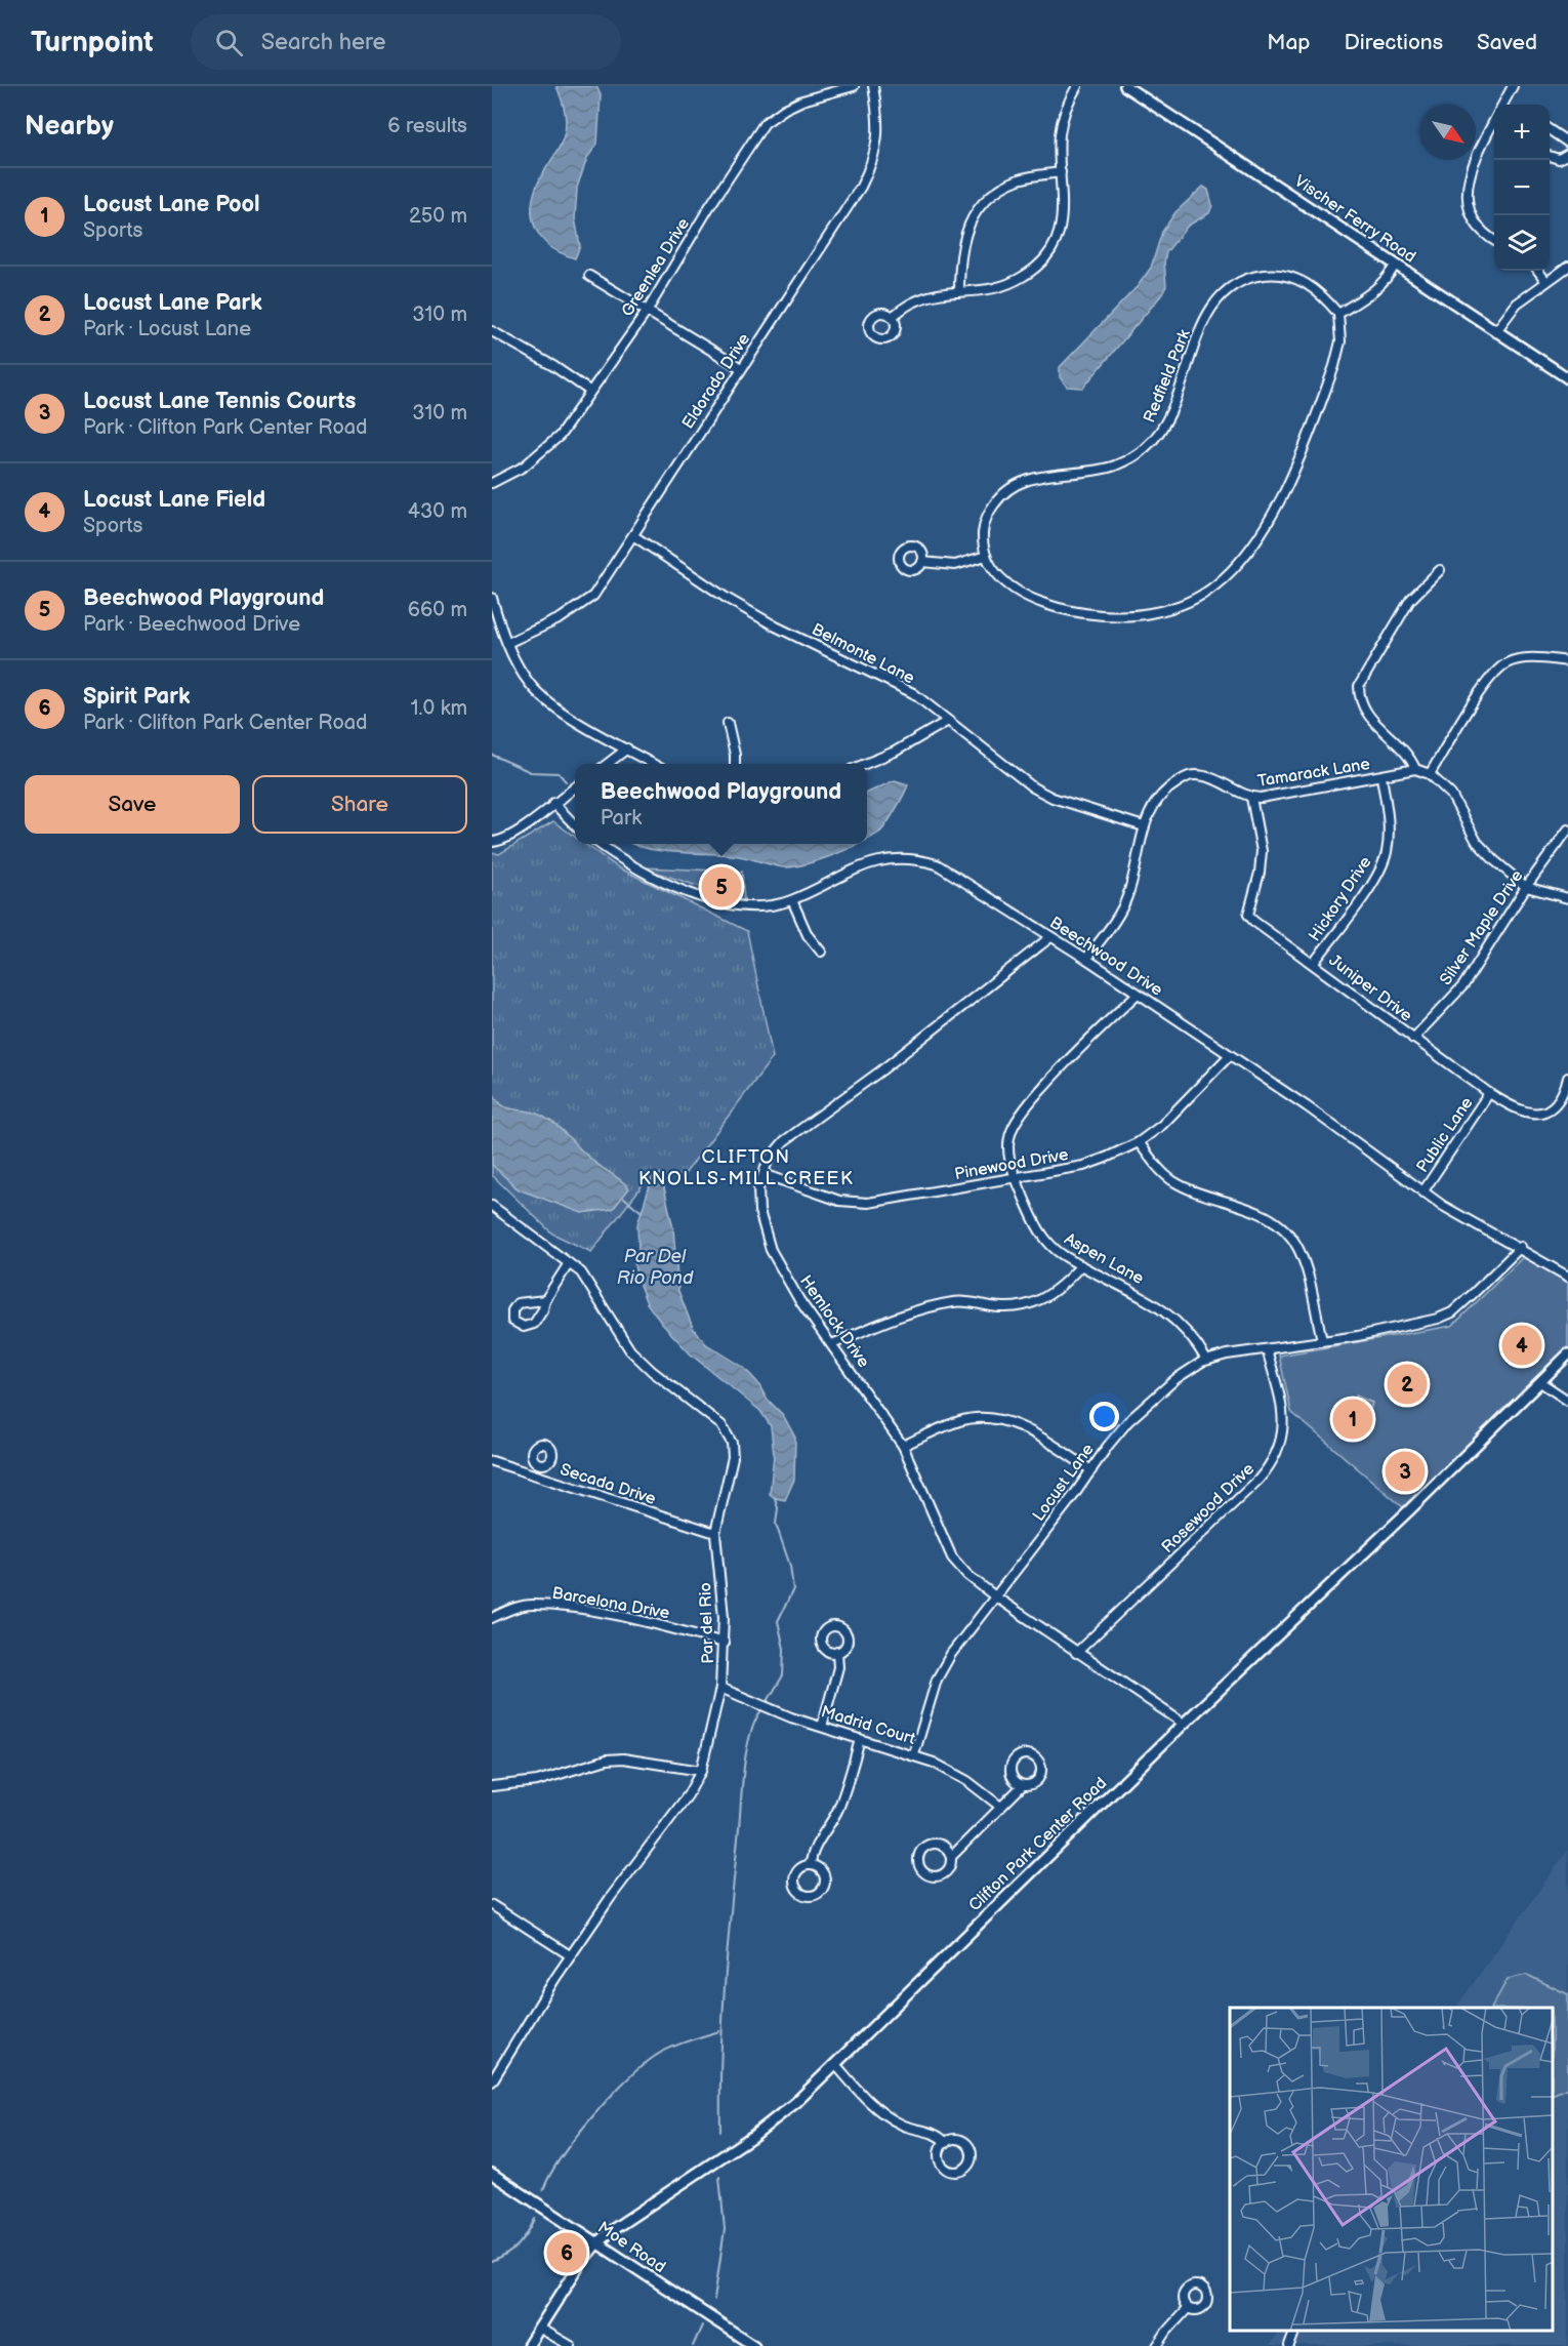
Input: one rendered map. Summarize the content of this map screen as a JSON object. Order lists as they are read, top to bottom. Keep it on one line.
{"streets":{"street":["Vischer Ferry Road","Greenlea Drive","Redfield Park","Eldorado Drive","Belmonte Lane","Tamarack Lane","Hickory Drive","Silver Maple Drive","Beechwood Drive","Juniper Drive","Public Lane","Pinewood Drive","Aspen Lane","Hemlock Drive","Locust Lane","Secada Drive","Rosewood Drive","Barcelona Drive","Par del Rio","Madrid Court","Clifton Park Center Road","Moe Road"]},"crossings":[["Eldorado Drive","Belmonte Lane"],["Belmonte Lane","Tamarack Lane"],["Tamarack Lane","Hickory Drive"],["Tamarack Lane","Beechwood Drive"],["Tamarack Lane","Juniper Drive"],["Hickory Drive","Juniper Drive"],["Silver Maple Drive","Juniper Drive"],["Beechwood Drive","Public Lane"],["Beechwood Drive","Pinewood Drive"],["Beechwood Drive","Aspen Lane"],["Beechwood Drive","Hemlock Drive"],["Beechwood Drive","Locust Lane"],["Juniper Drive","Public Lane"],["Pinewood Drive","Aspen Lane"],["Pinewood Drive","Hemlock Drive"],["Aspen Lane","Locust Lane"],["Hemlock Drive","Locust Lane"],["Hemlock Drive","Rosewood Drive"],["Hemlock Drive","Clifton Park Center Road"],["Locust Lane","Rosewood Drive"],["Locust Lane","Madrid Court"],["Secada Drive","Par del Rio"],["Barcelona Drive","Par del Rio"],["Par del Rio","Madrid Court"],["Clifton Park Center Road","Moe Road"]],"districts":["CLIFTON KNOLLS-MILL CREEK"],"water":["Par Del Rio Pond"],"north":"bottom right","page":{"header":"Turnpoint","search":"Search here","nav":["Map","Directions","Saved"],"heading":["Nearby","6 results"],"map_buttons":["+","−"],"list":[{"mark":"1","name":"Locust Lane Pool","note":"Sports","value":"250 m"},{"mark":"2","name":"Locust Lane Park","note":"Park · Locust Lane","value":"310 m"},{"mark":"3","name":"Locust Lane Tennis Courts","note":"Park · Clifton Park Center Road","value":"310 m"},{"mark":"4","name":"Locust Lane Field","note":"Sports","value":"430 m"},{"mark":"5","name":"Beechwood Playground","note":"Park · Beechwood Drive","value":"660 m"},{"mark":"6","name":"Spirit Park","note":"Park · Clifton Park Center Road","value":"1.0 km"}],"buttons":["Save","Share"],"popup":["Beechwood Playground","Park"],"pins":["5","4","2","1","3","6"]}}
